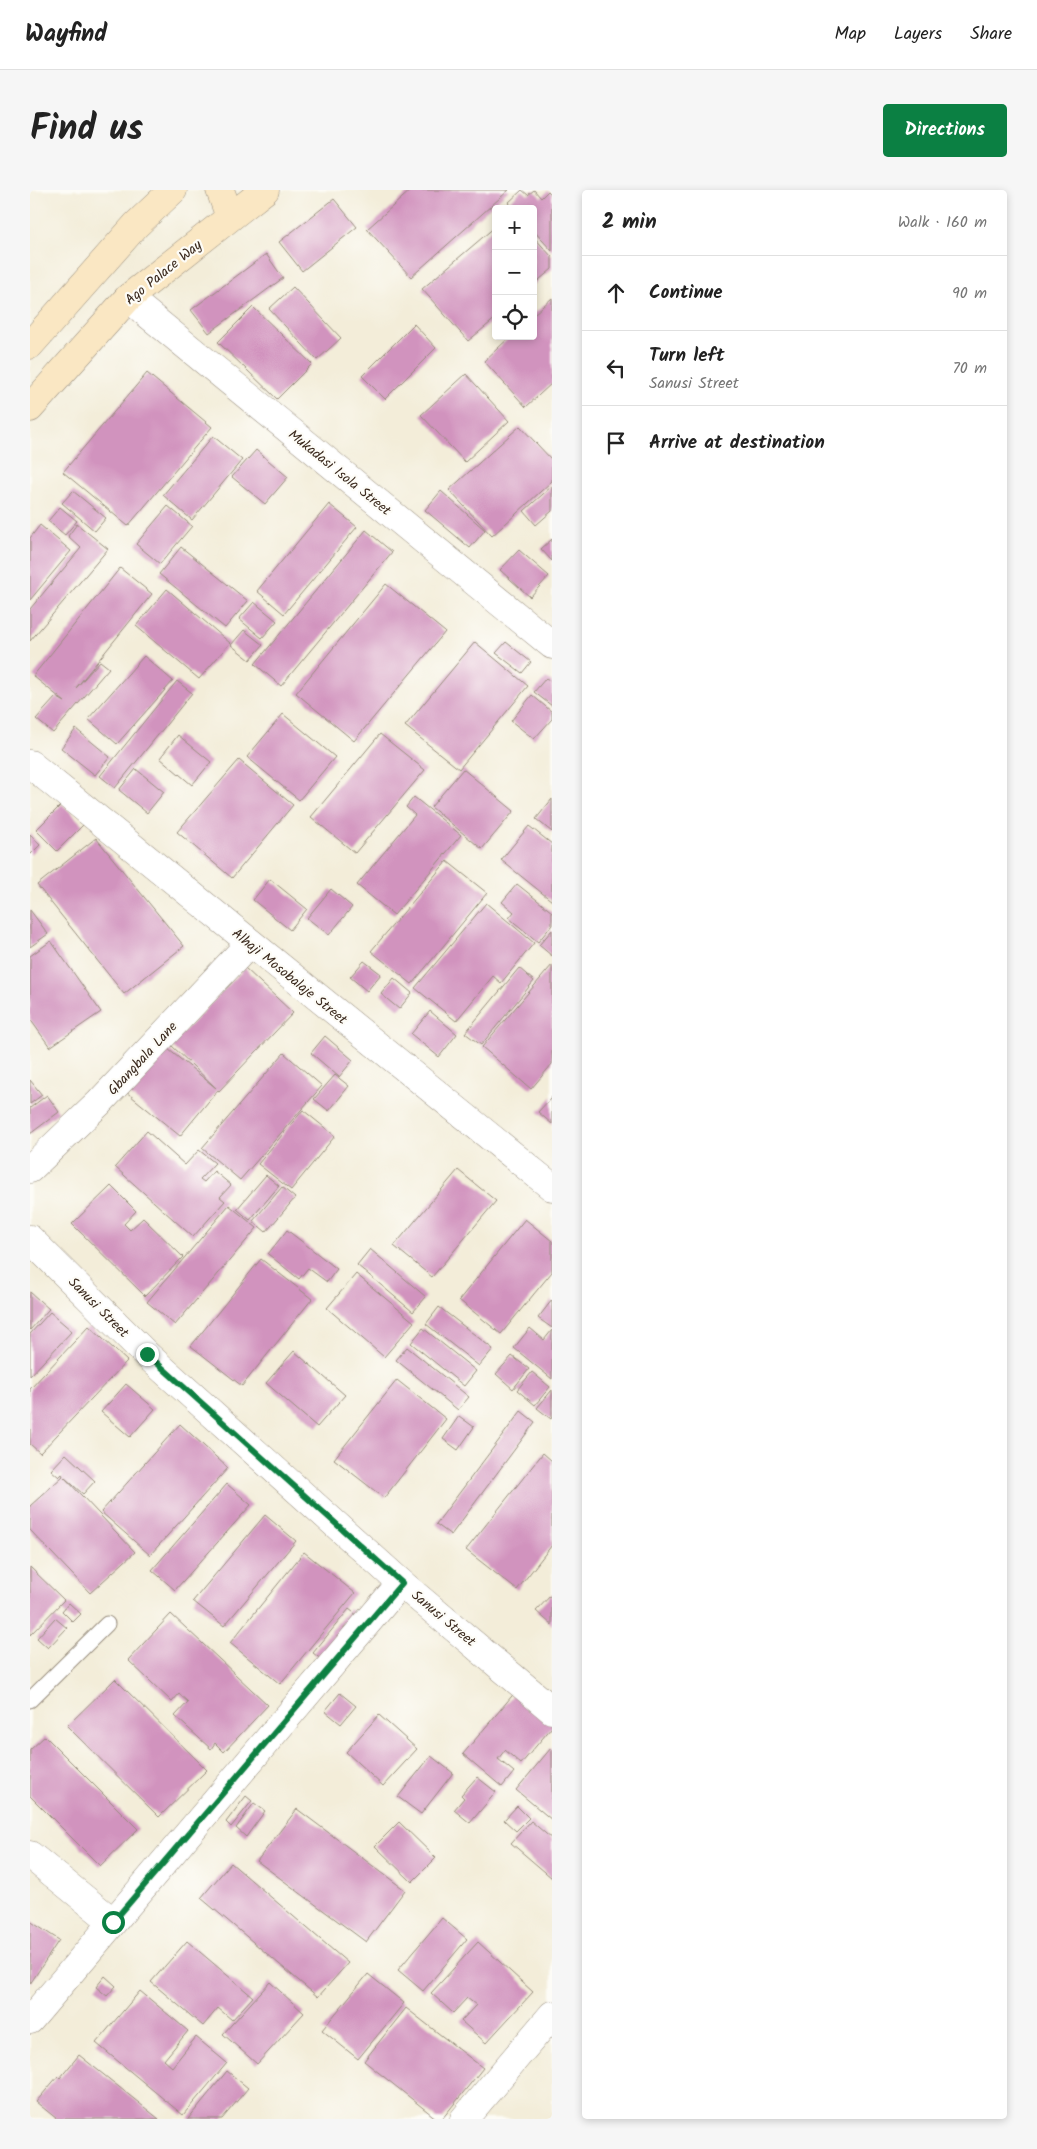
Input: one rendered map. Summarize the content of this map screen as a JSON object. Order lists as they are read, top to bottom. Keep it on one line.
{"streets":{"main road":["Ago Palace Way"],"street":["Mukadasi Isola Street","Alhaji Mosobalaje Street","Gbangbala Lane","Sanusi Street"]},"crossings":[["Ago Palace Way","Mukadasi Isola Street"],["Alhaji Mosobalaje Street","Gbangbala Lane"]],"page":{"header":"Wayfind","nav":["Map","Layers","Share"],"title":"Find us","buttons":"Directions","heading":["2 min","Walk · 160 m"],"map_buttons":["+","−"],"list":[["Continue","90 m"],["Turn left","Sanusi Street","70 m"],"Arrive at destination"]}}
